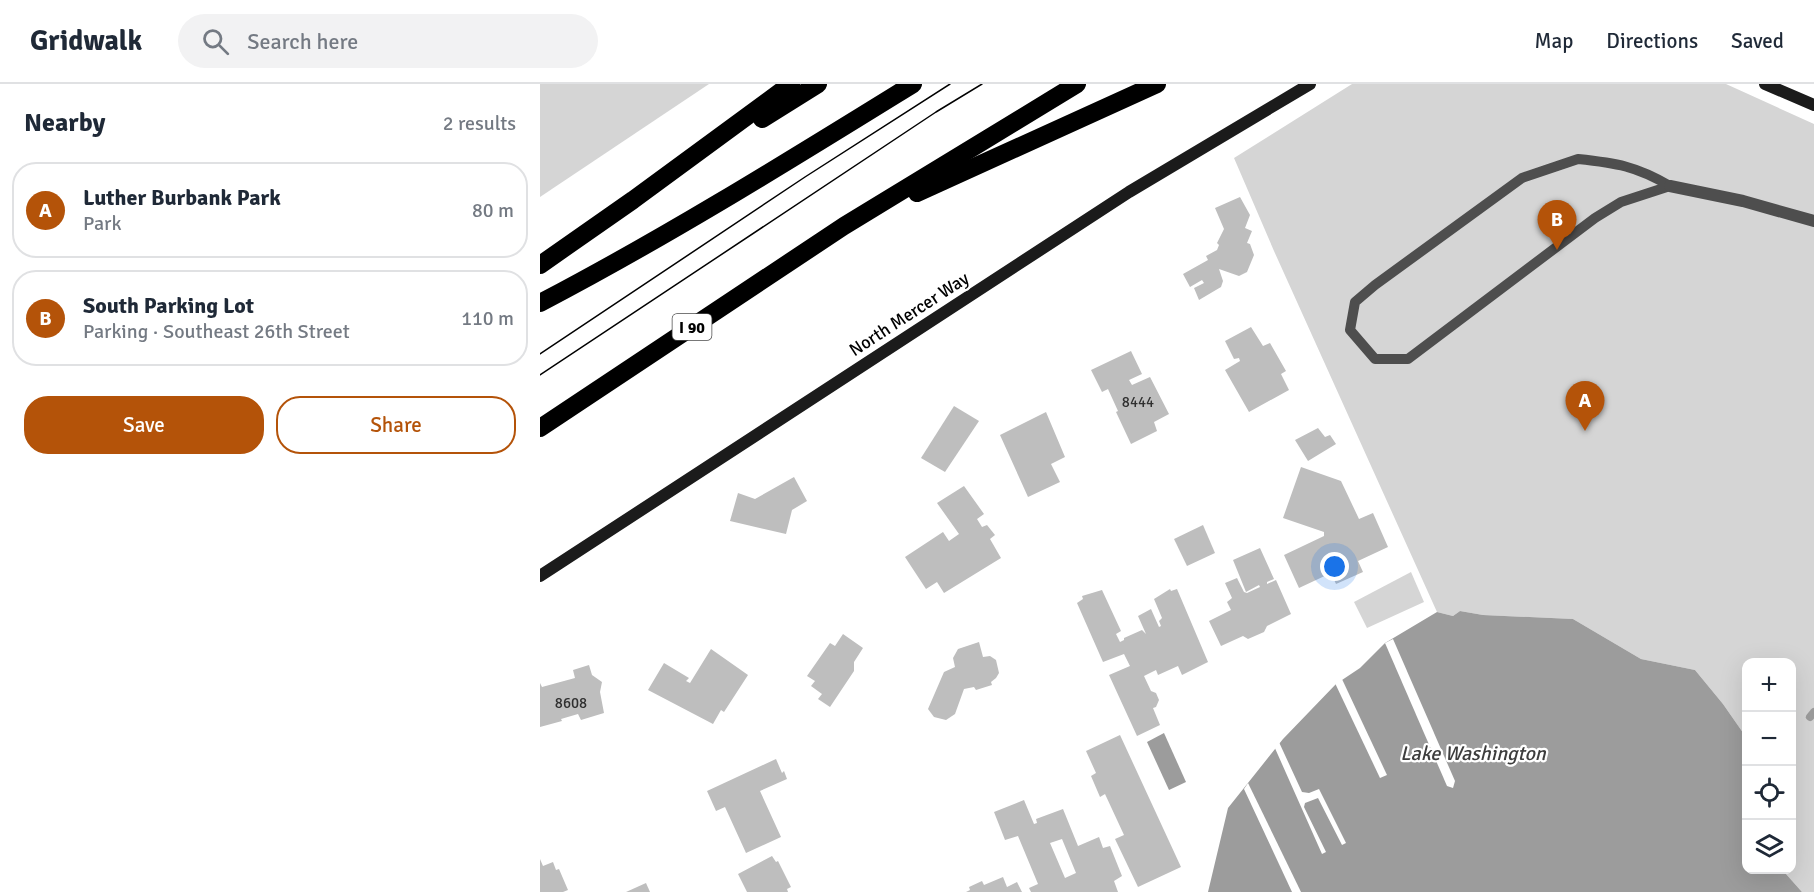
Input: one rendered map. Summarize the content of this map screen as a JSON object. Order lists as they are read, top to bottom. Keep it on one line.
{"streets":{"highway":["I 90"],"street":["North Mercer Way"]},"water":["Lake Washington"],"house_numbers":["8444","8608"],"page":{"header":"Gridwalk","search":"Search here","nav":["Map","Directions","Saved"],"heading":["Nearby","2 results"],"list":[{"mark":"A","name":"Luther Burbank Park","note":"Park","value":"80 m"},{"mark":"B","name":"South Parking Lot","note":"Parking · Southeast 26th Street","value":"110 m"}],"pins":["B","A"],"buttons":["Save","Share"],"map_buttons":["+","−"]}}
